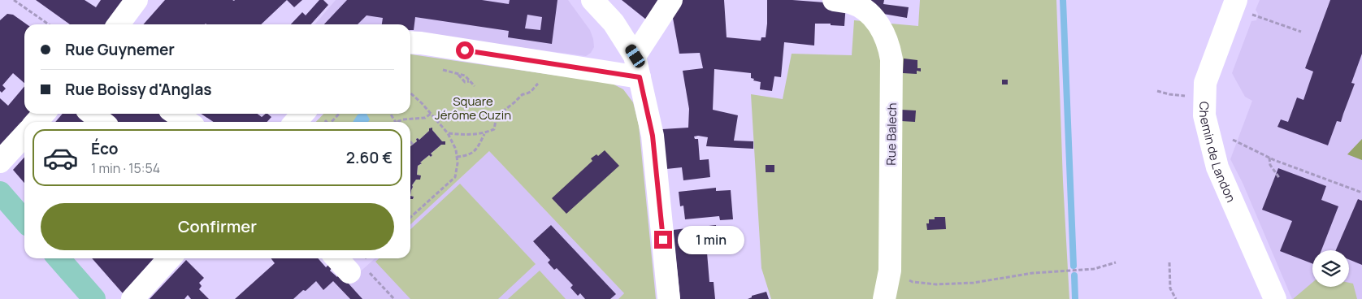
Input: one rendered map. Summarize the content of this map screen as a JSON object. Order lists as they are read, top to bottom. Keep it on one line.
{"streets":{"street":["Rue Balech","Chemin de Landon"]},"parks":["Square Jérôme Cuzin"],"page":{"banner":["Rue Guynemer","Rue Boissy d'Anglas"],"list":[{"name":"Éco","note":"1 min · 15:54","value":"2.60 €"}],"buttons":"Confirmer","bubble":"1 min"}}
